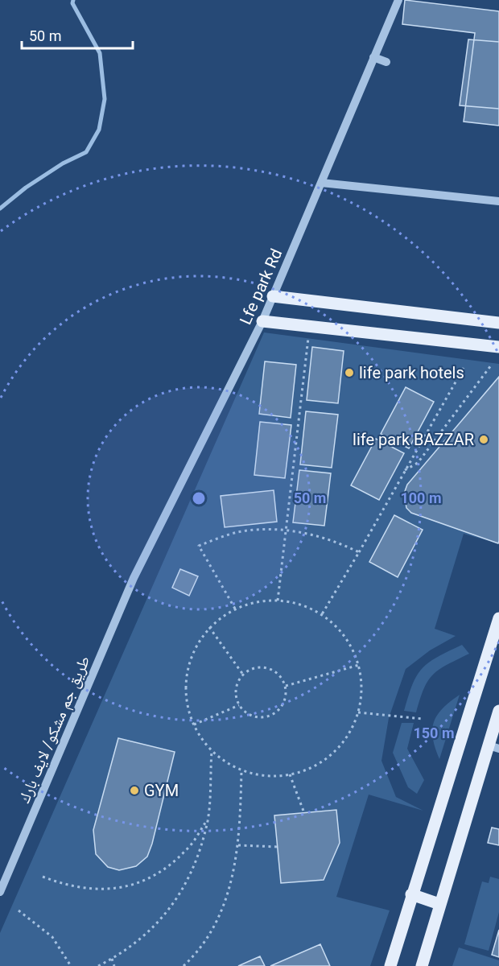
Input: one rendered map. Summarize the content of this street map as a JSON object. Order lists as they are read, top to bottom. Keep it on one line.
{"streets":{"street":["Lfe park Rd","طريق جم مشكو/ لايف بارك"]},"crossings":[["Lfe park Rd","طريق جم مشكو/ لايف بارك"]],"places":["life park hotels","life park BAZZAR","GYM"],"scale_bar":"50 m","rings":["50 m","100 m","150 m"]}
